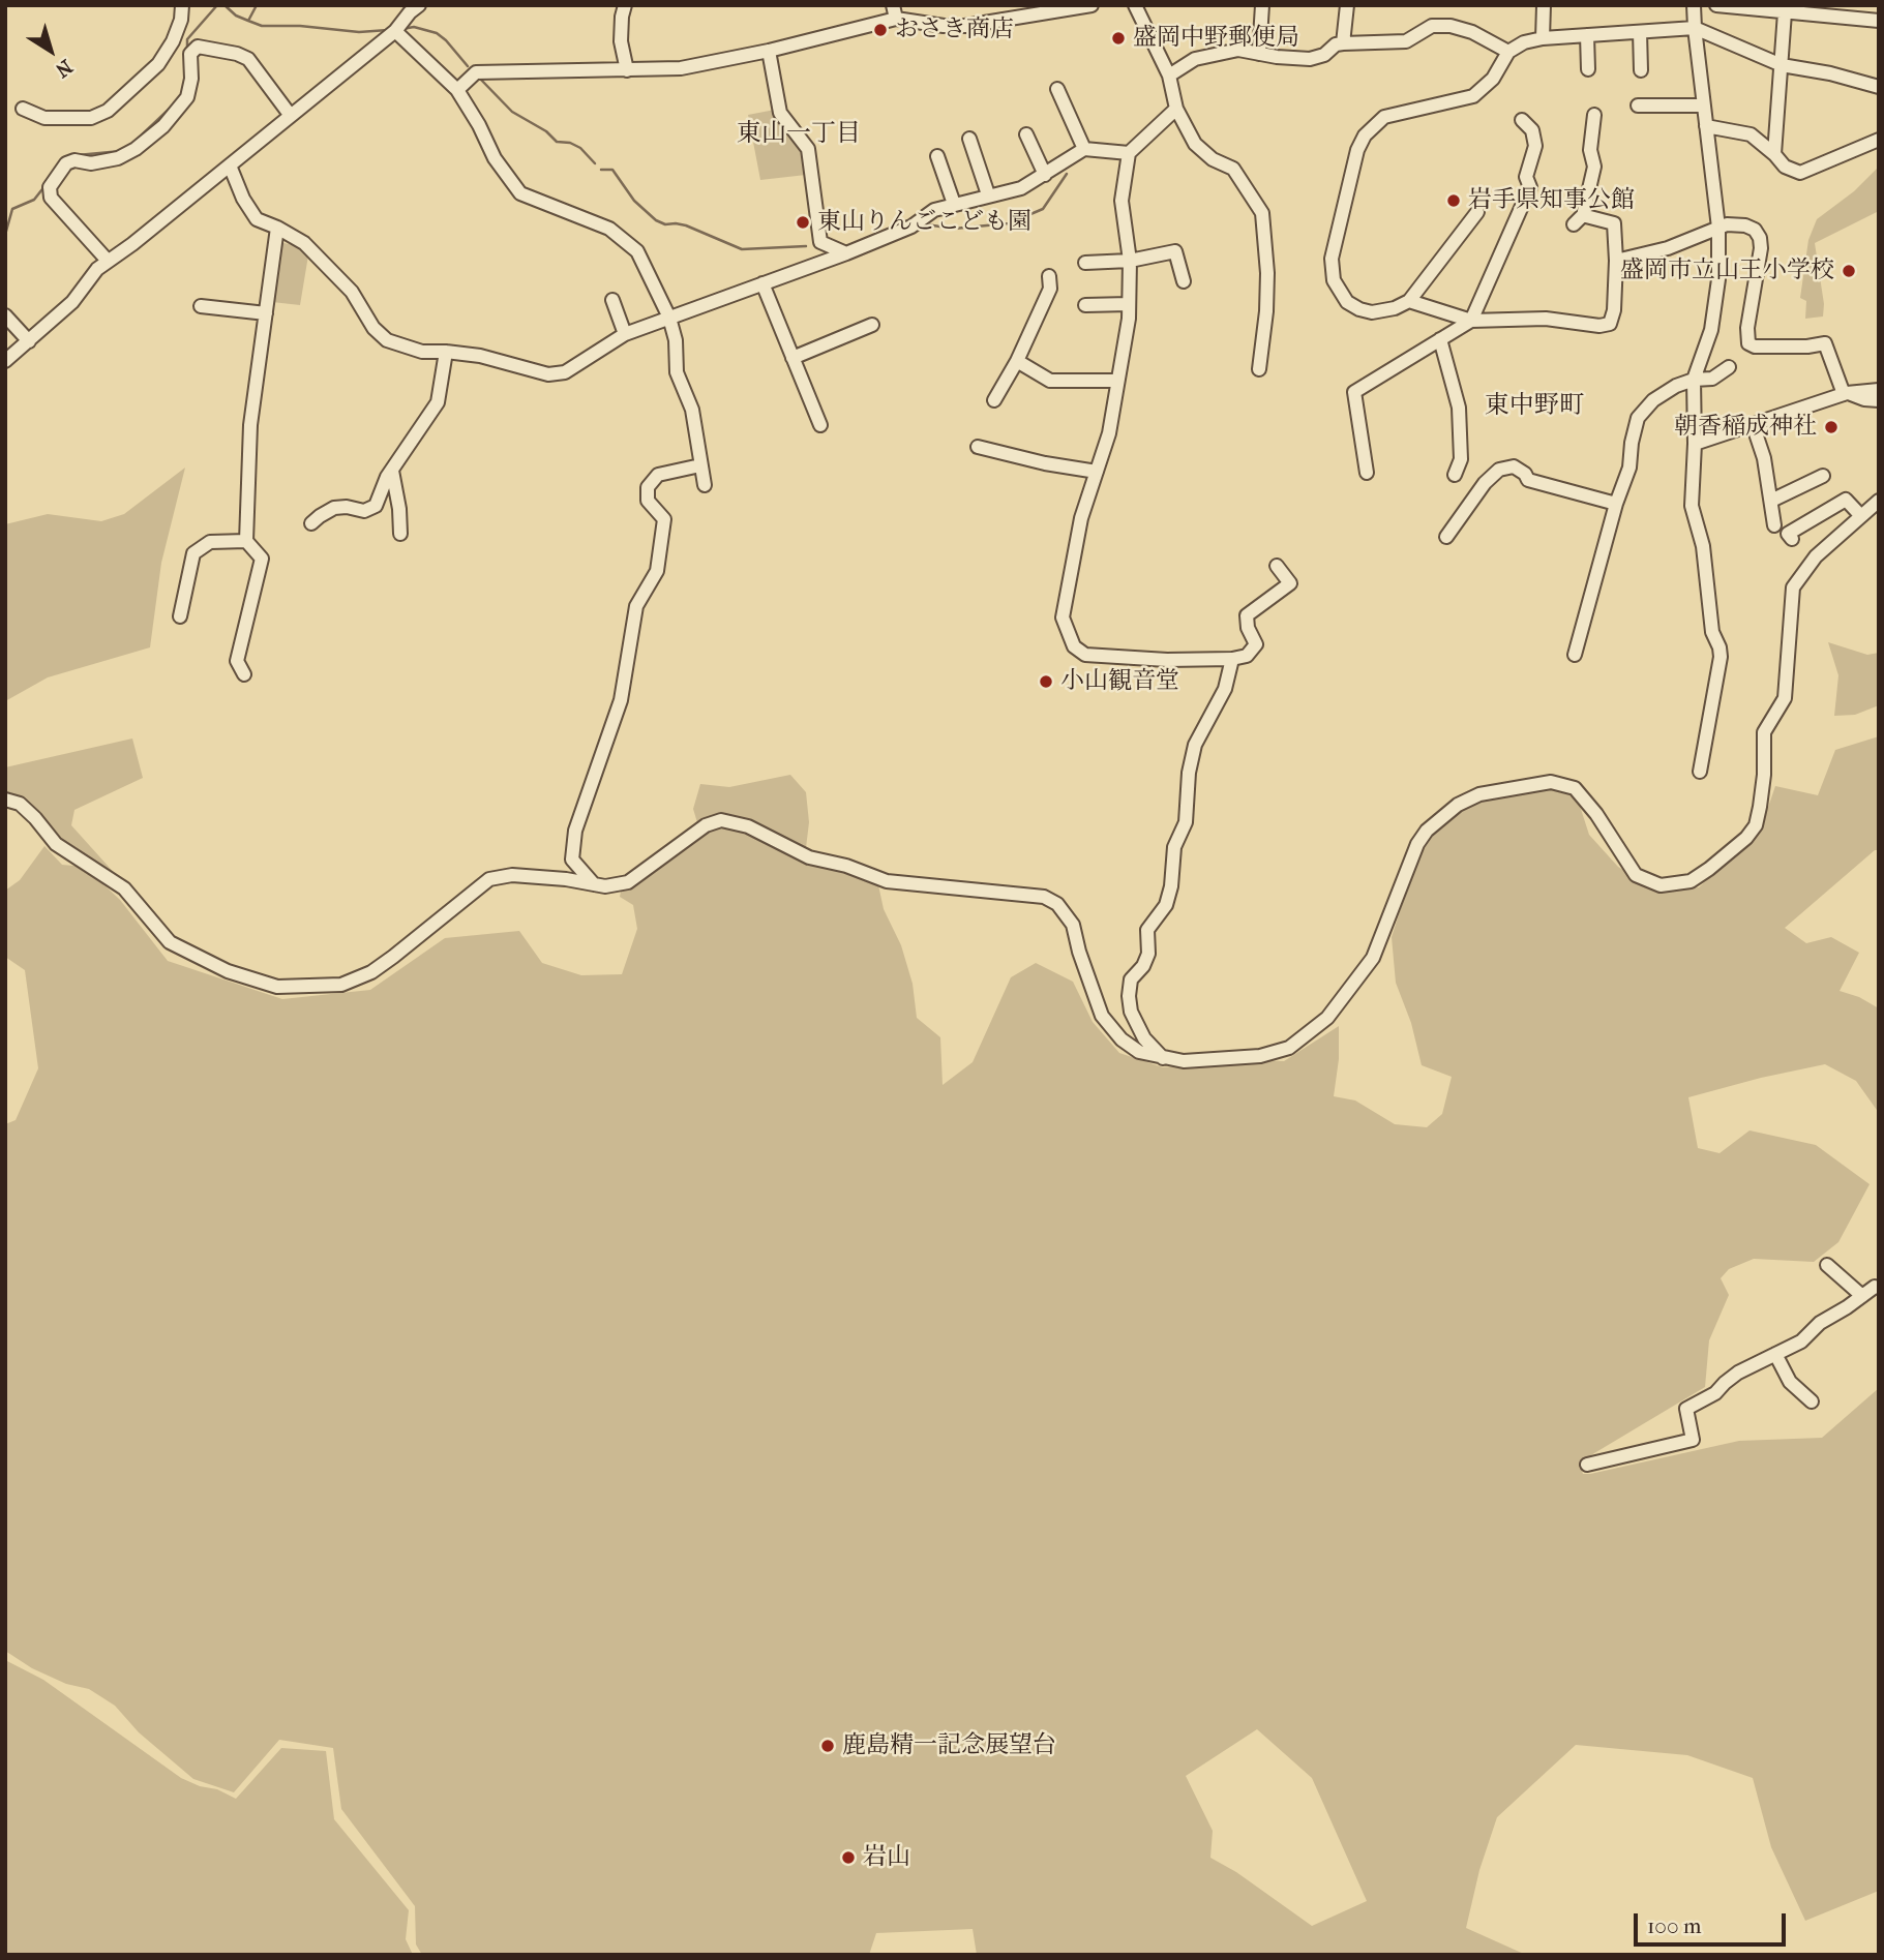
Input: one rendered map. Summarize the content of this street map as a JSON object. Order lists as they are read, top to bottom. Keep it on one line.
{"districts":["東山一丁目","東中野町"],"places":["おさき商店","盛岡中野郵便局","岩手県知事公館","東山りんごこども園","盛岡市立山王小学校","朝香稲成神社","小山観音堂","鹿島精一記念展望台","岩山"],"scale_bar":"100 m","north":"bottom right"}
